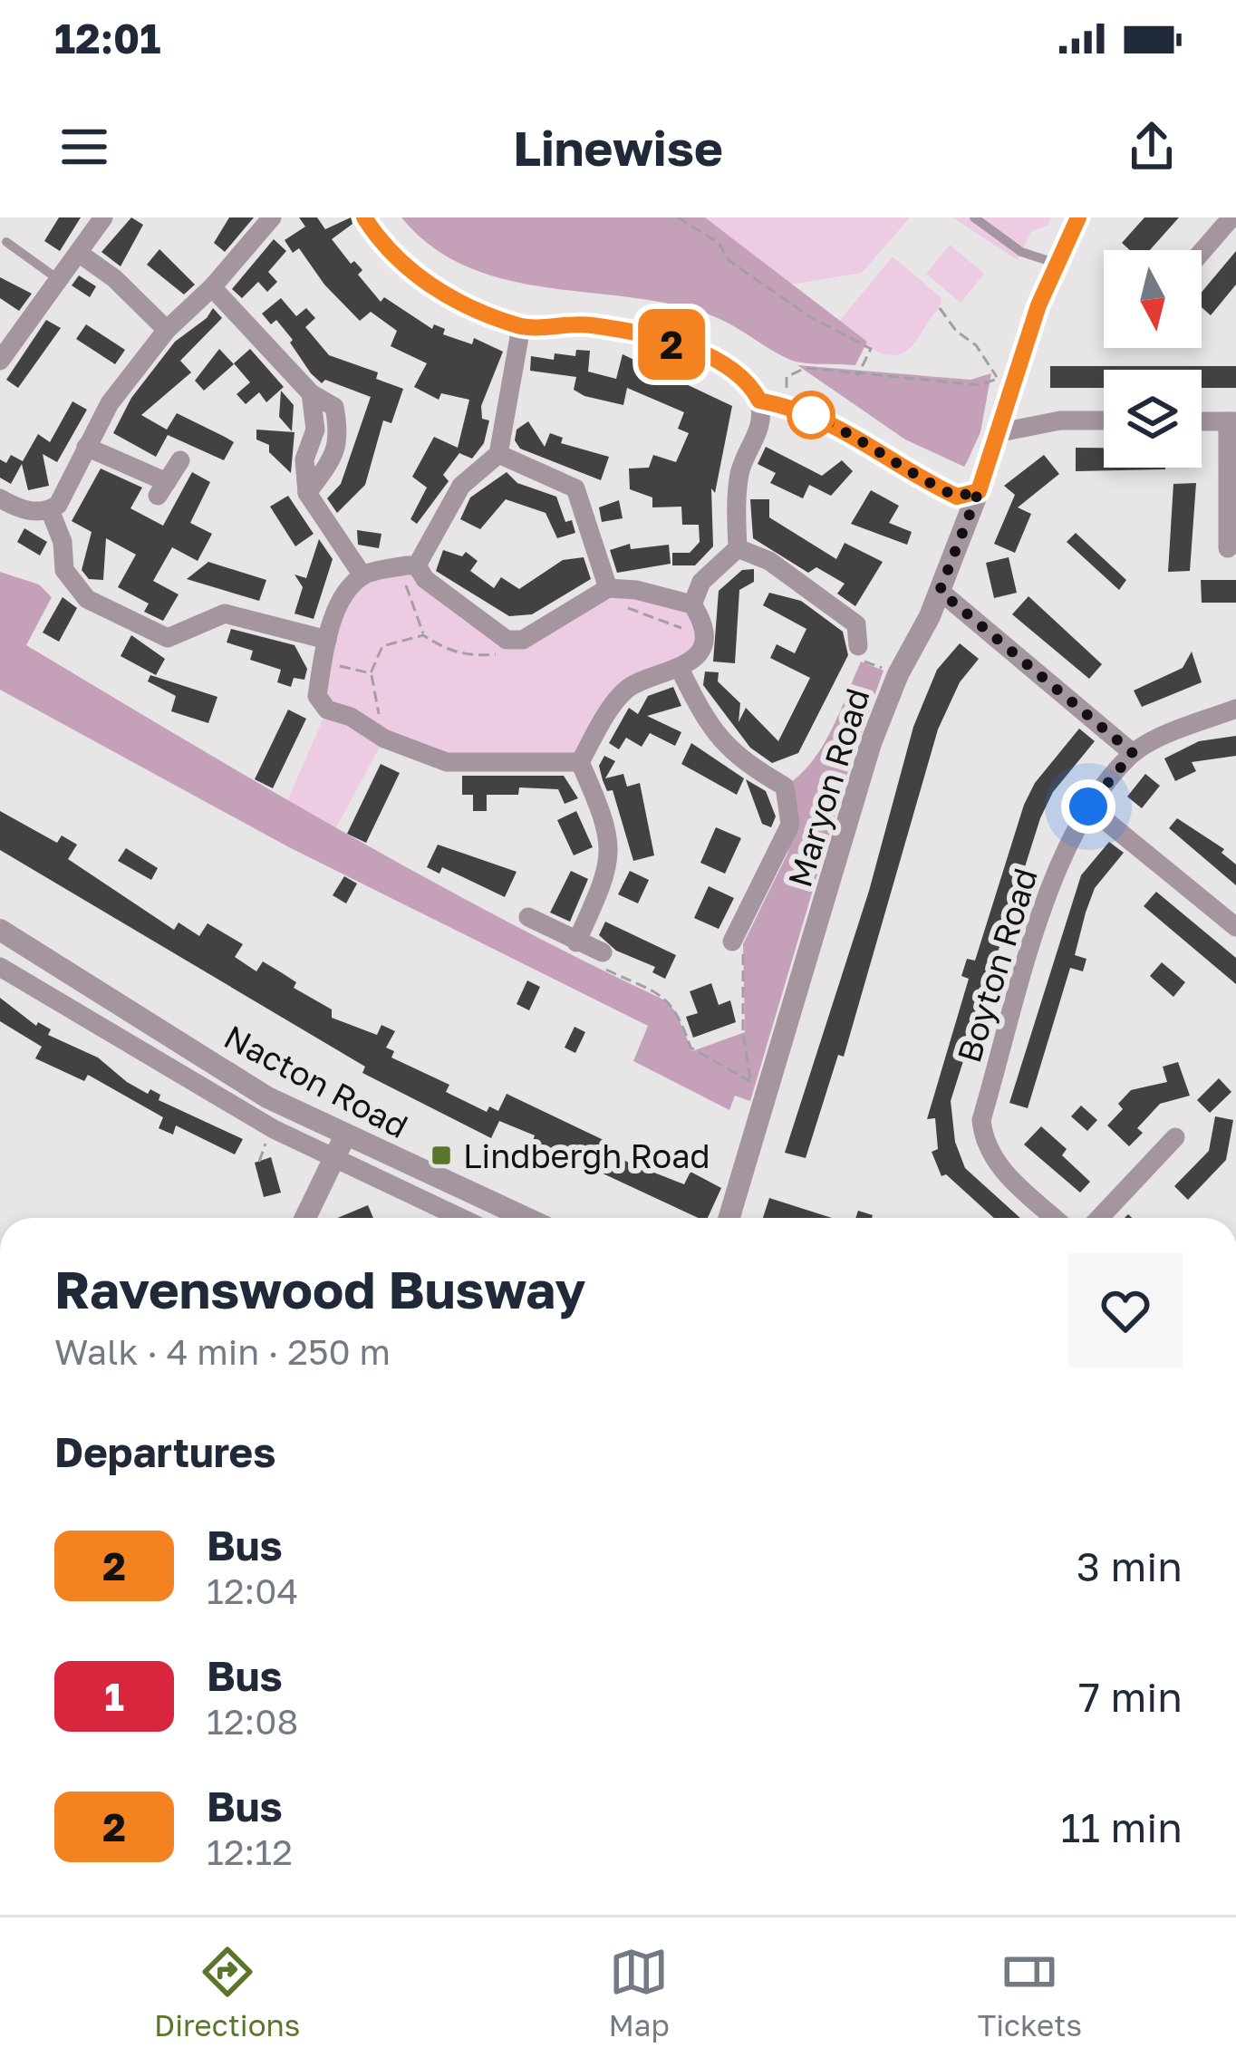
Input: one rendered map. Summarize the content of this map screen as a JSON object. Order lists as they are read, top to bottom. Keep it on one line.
{"streets":{"street":["Maryon Road","Boyton Road","Nacton Road"]},"places":{"transit":["Lindbergh Road"]},"lines":["bus line 2"],"north":"bottom","page":{"status":"12:01","header":"Linewise","on_map":"2","heading":[["Ravenswood Busway","Walk · 4 min · 250 m"],"Departures"],"list":[{"mark":"2","name":"Bus","note":"12:04","value":"3 min"},{"mark":"1","name":"Bus","note":"12:08","value":"7 min"},{"mark":"2","name":"Bus","note":"12:12","value":"11 min"}],"tabs":["Directions","Map","Tickets"]}}
